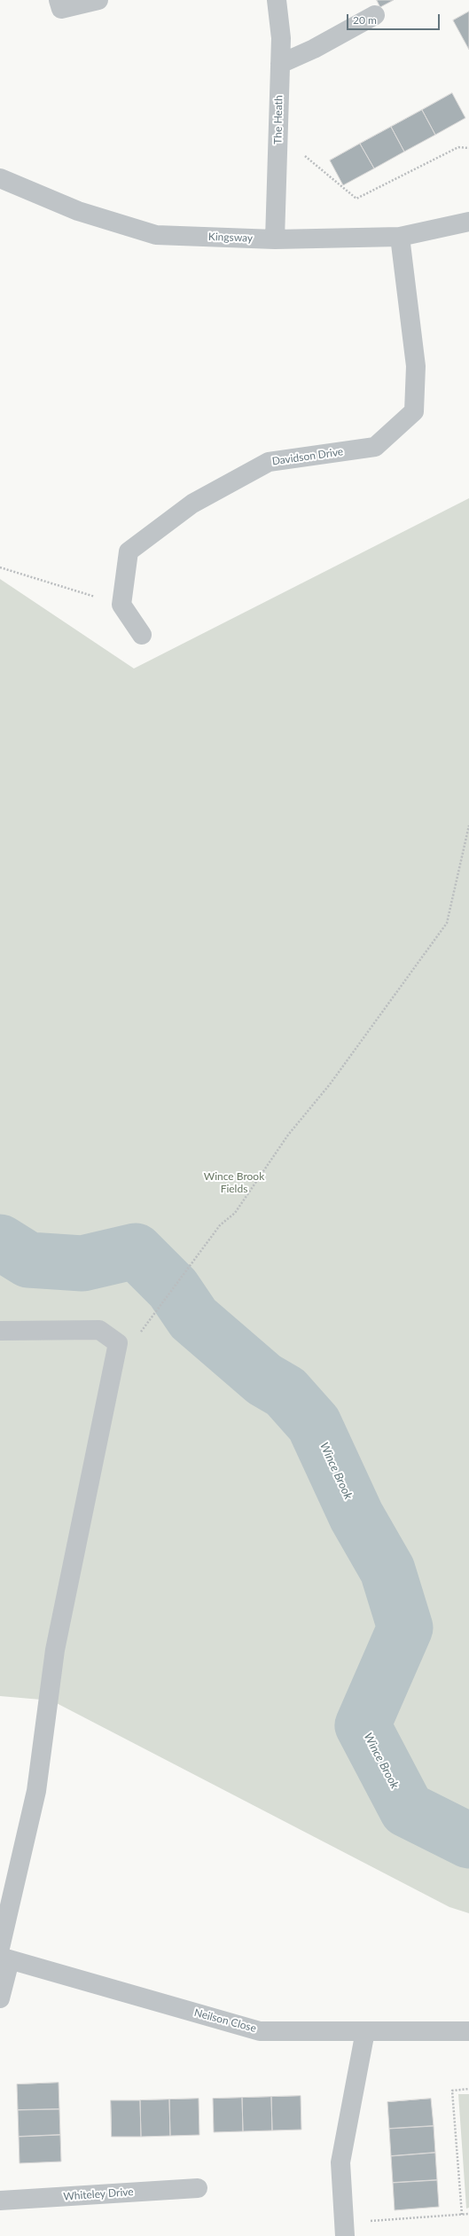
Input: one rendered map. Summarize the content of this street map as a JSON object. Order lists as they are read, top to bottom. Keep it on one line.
{"streets":{"street":["The Heath","Kingsway","Davidson Drive","Neilson Close","Whiteley Drive"]},"crossings":[["The Heath","Kingsway"],["Kingsway","Davidson Drive"]],"water":["Wince Brook"],"parks":["Wince Brook Fields"],"scale_bar":"20 m"}
